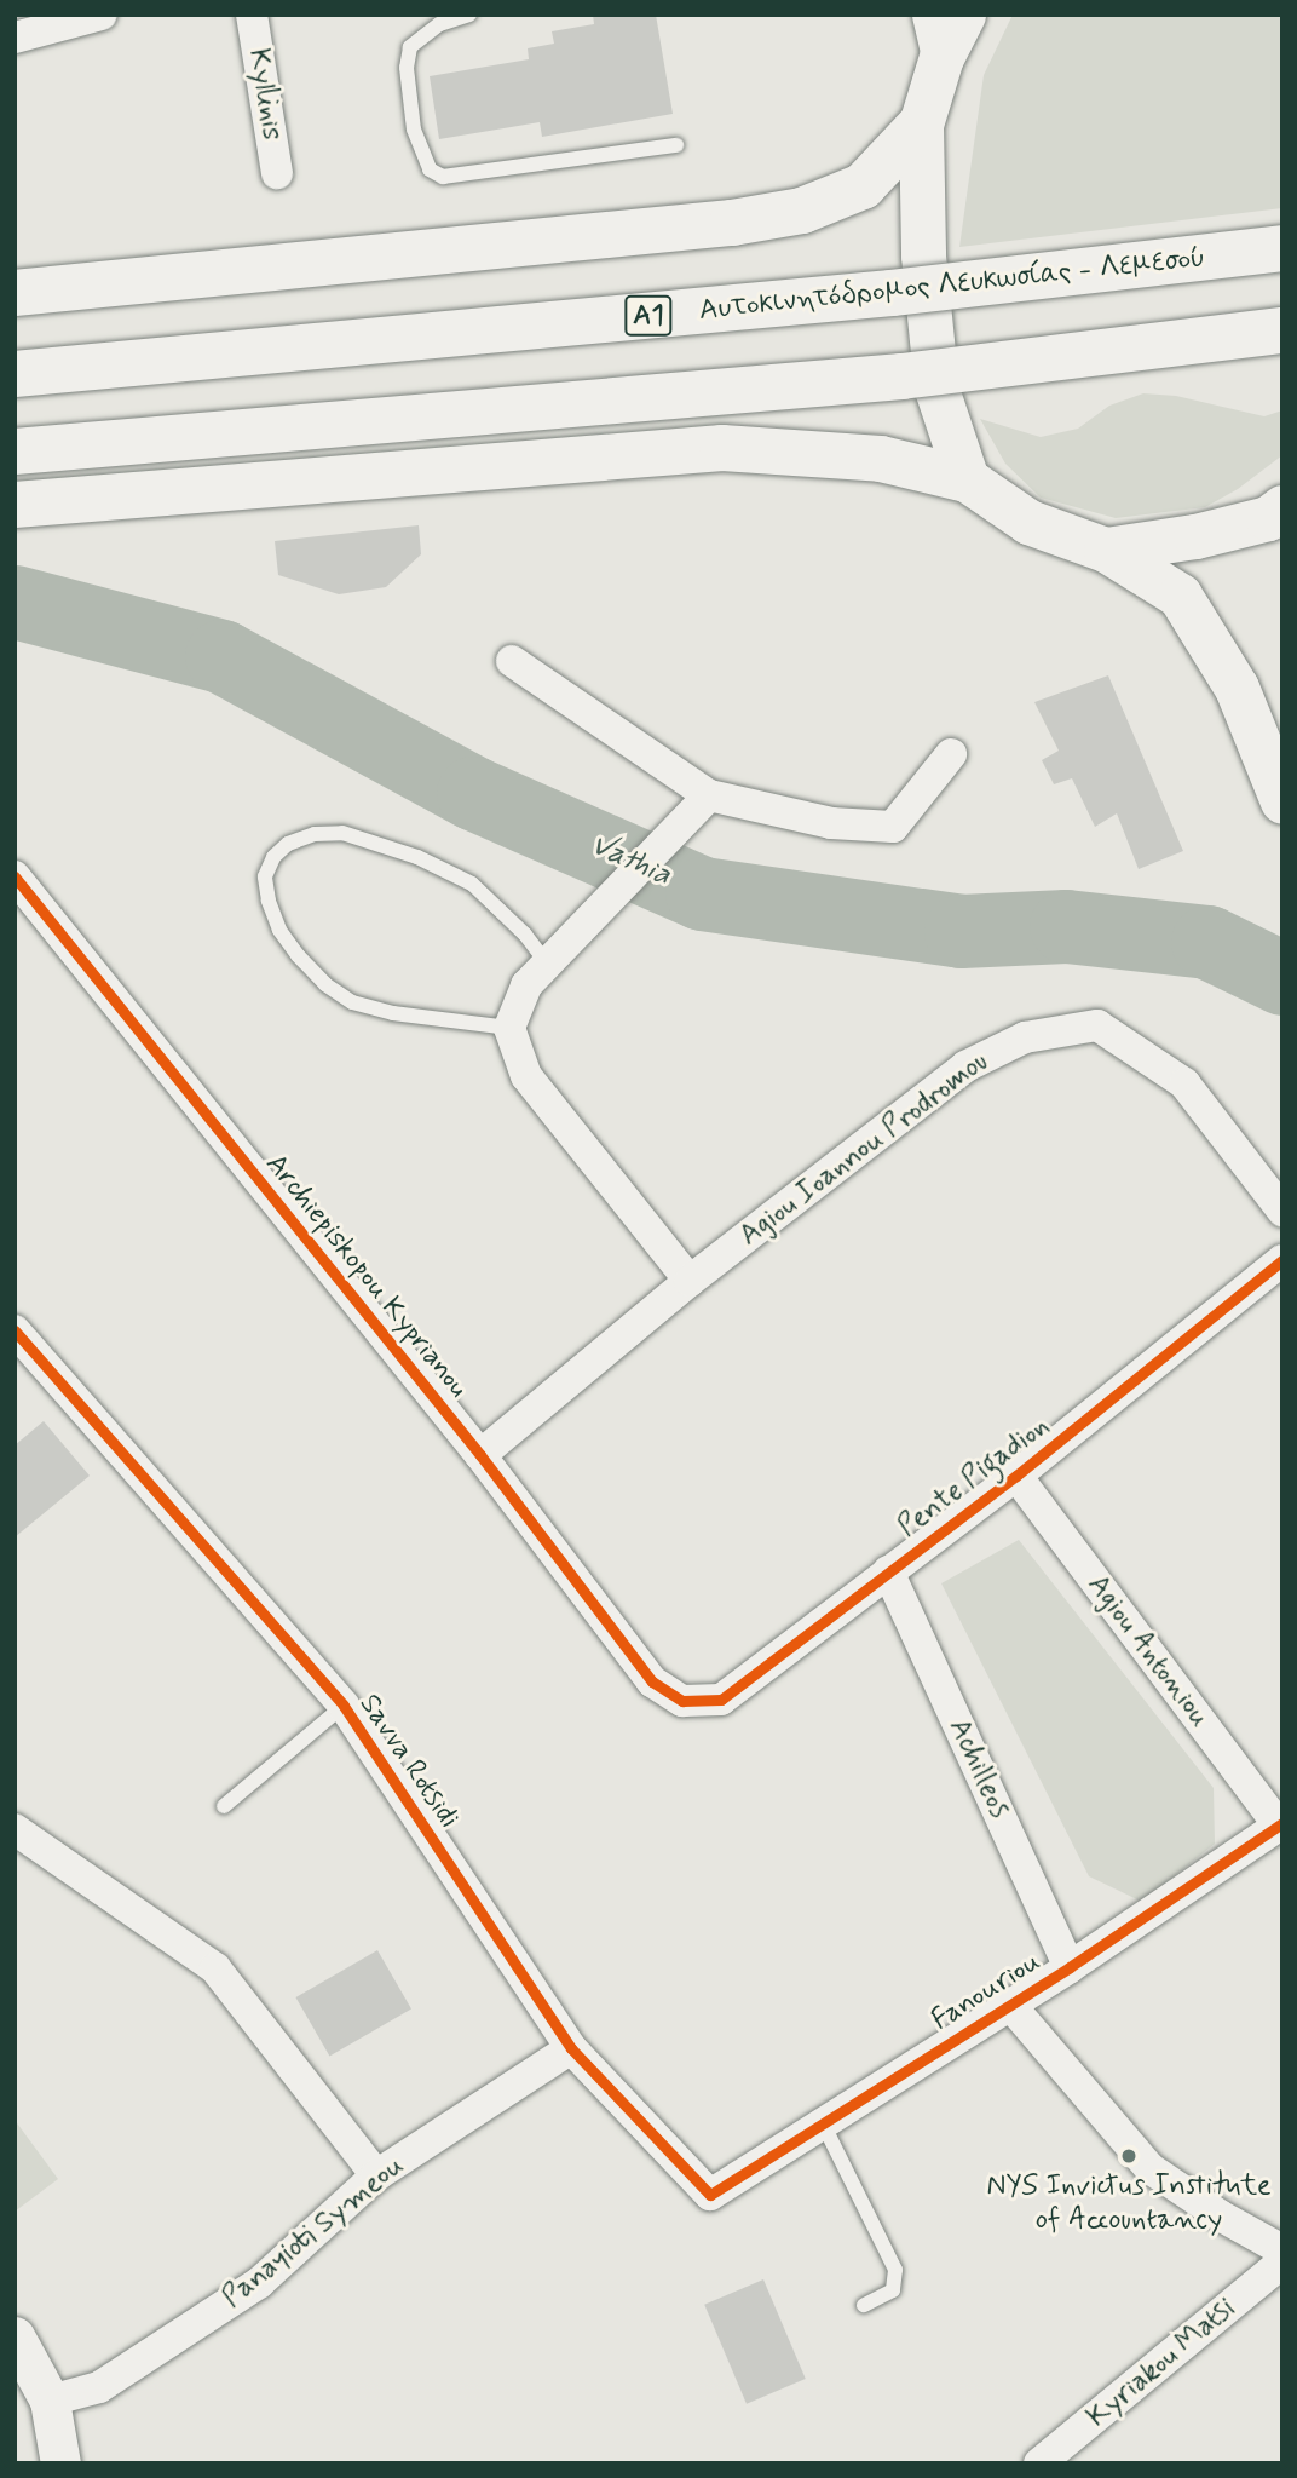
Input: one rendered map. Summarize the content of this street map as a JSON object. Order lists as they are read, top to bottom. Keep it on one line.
{"streets":{"highway":["Αυτοκινητόδρομος Λευκωσίας - Λεμεσού","A1"],"street":["Kyllinis","Agiou Ioannou Prodromou","Archiepiskopou Kyprianou","Pente Pigadion","Agiou Antoniou","Savva Rotsidi","Achilleos","Fanouriou","Panayioti Symeou","Kyriakou Matsi"]},"crossings":[["Agiou Ioannou Prodromou","Archiepiskopou Kyprianou"],["Archiepiskopou Kyprianou","Pente Pigadion"],["Pente Pigadion","Agiou Antoniou"],["Pente Pigadion","Achilleos"],["Agiou Antoniou","Fanouriou"],["Savva Rotsidi","Fanouriou"],["Savva Rotsidi","Panayioti Symeou"],["Achilleos","Fanouriou"]],"water":["Vathia"],"places":["NYS Invictus Institute of Accountancy"]}
